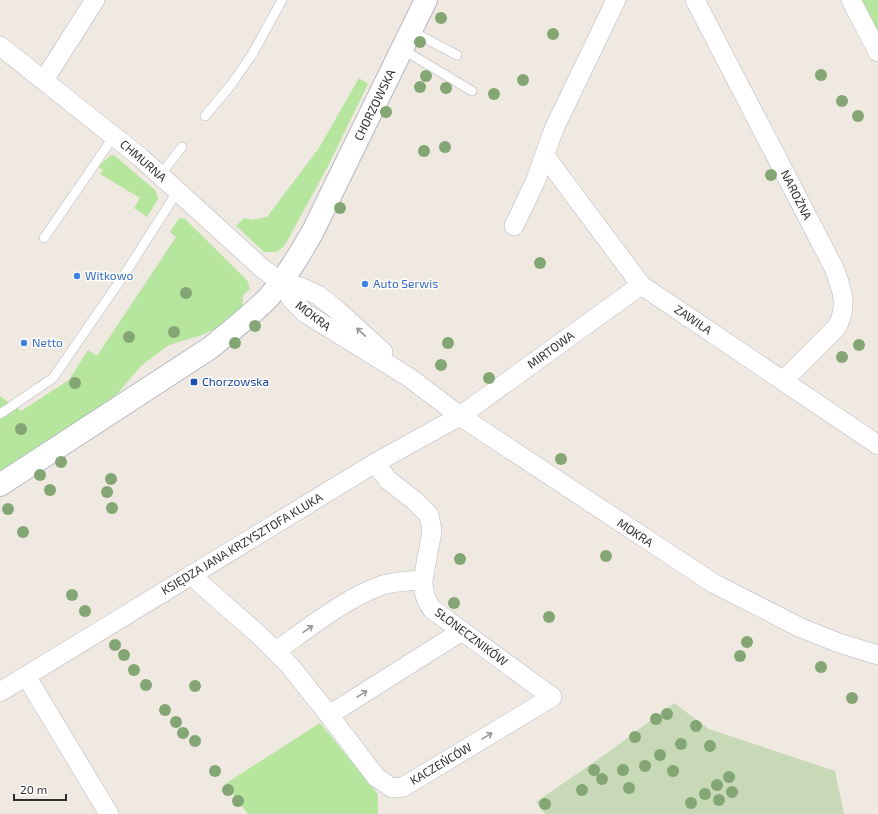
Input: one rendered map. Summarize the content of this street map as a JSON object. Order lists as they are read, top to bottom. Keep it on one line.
{"streets":{"street":["CHORZOWSKA","CHMURNA","NAROŻNA","MOKRA","ZAWIŁA","MIRTOWA","KSIĘDZA JANA KRZYSZTOFA KLUKA","SŁONECZNIKÓW","KACZEŃCÓW"]},"crossings":[["CHORZOWSKA","CHMURNA"],["CHORZOWSKA","MOKRA"],["CHMURNA","MOKRA"],["NAROŻNA","ZAWIŁA"],["MOKRA","MIRTOWA"],["MOKRA","KSIĘDZA JANA KRZYSZTOFA KLUKA"],["ZAWIŁA","MIRTOWA"],["MIRTOWA","KSIĘDZA JANA KRZYSZTOFA KLUKA"],["KSIĘDZA JANA KRZYSZTOFA KLUKA","SŁONECZNIKÓW"],["KSIĘDZA JANA KRZYSZTOFA KLUKA","KACZEŃCÓW"],["SŁONECZNIKÓW","KACZEŃCÓW"]],"places":{"other":["Witkowo","Auto Serwis","Netto"],"transit":["Chorzowska"]},"scale_bar":"20 m"}
